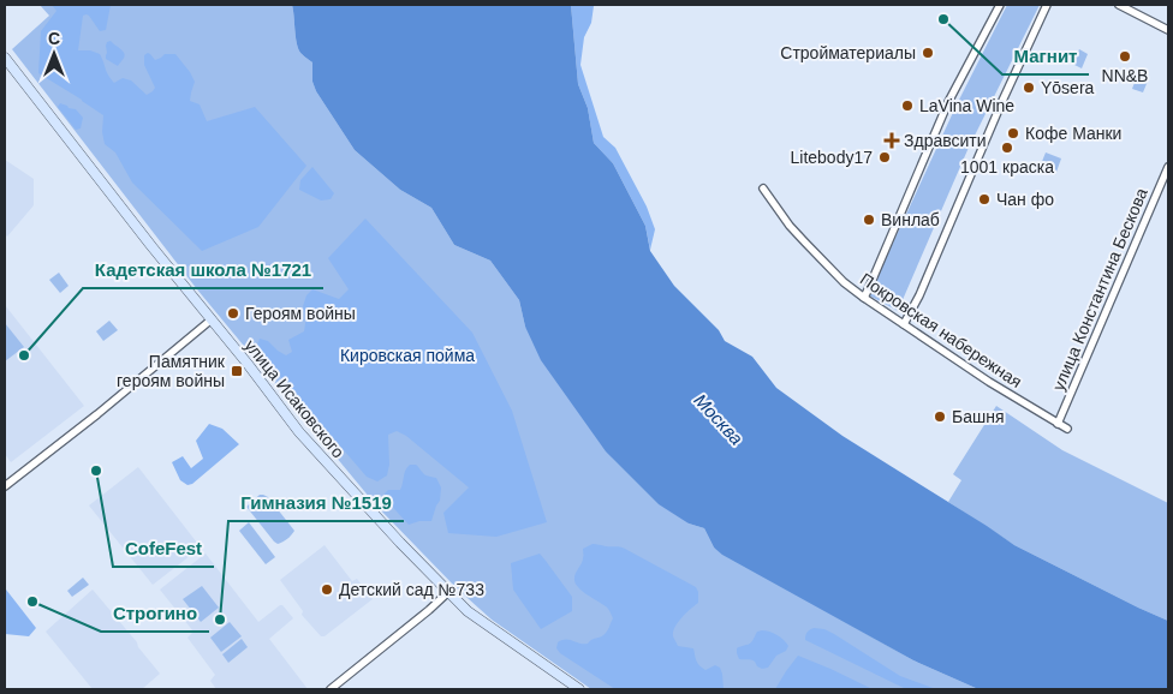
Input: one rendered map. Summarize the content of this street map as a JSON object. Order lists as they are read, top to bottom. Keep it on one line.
{"streets":{"street":["улица Константина Бескова","Покровская набережная","улица Исаковского"]},"crossings":[["улица Константина Бескова","Покровская набережная"]],"water":["Москва"],"parks":["Кировская пойма"],"places":{"other":["Магнит","Стройматериалы","NN&B","Yōsera","LaVina Wine","Кофе Манки","1001 краска","Litebody17","Чан фо","Винлаб","Героям войны","Кадетская школа №1721","Башня","CofeFest","Детский сад №733","Строгино","Гимназия №1519"],"health":["Здравсити"],"transit":["Памятник героям войны"]},"north":"top"}
